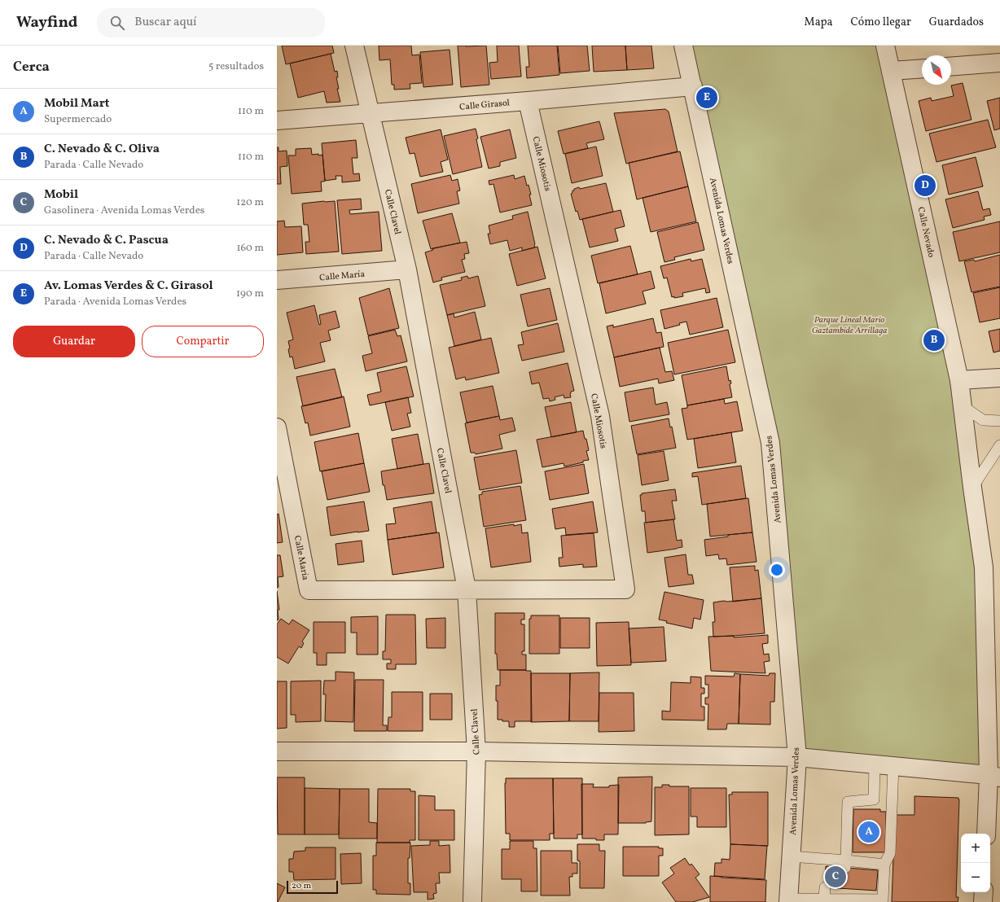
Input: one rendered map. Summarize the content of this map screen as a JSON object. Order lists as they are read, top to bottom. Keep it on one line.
{"streets":{"street":["Calle Girasol","Calle Miosotis","Calle Clavel","Avenida Lomas Verdes","Calle Nevado","Calle María"]},"crossings":[["Calle Girasol","Calle Miosotis"],["Calle Girasol","Calle Clavel"],["Calle Girasol","Avenida Lomas Verdes"],["Calle Miosotis","Calle Clavel"],["Calle Miosotis","Calle María"],["Calle Clavel","Calle María"]],"parks":["Parque Lineal Mario Gaztambide Arrillaga"],"scale_bar":"20 m","north":"bottom right","page":{"header":"Wayfind","search":"Buscar aquí","nav":["Mapa","Cómo llegar","Guardados"],"heading":["Cerca","5 resultados"],"pins":["E","D","B","A","C"],"list":[{"mark":"A","name":"Mobil Mart","note":"Supermercado","value":"110 m"},{"mark":"B","name":"C. Nevado & C. Oliva","note":"Parada · Calle Nevado","value":"110 m"},{"mark":"C","name":"Mobil","note":"Gasolinera · Avenida Lomas Verdes","value":"120 m"},{"mark":"D","name":"C. Nevado & C. Pascua","note":"Parada · Calle Nevado","value":"160 m"},{"mark":"E","name":"Av. Lomas Verdes & C. Girasol","note":"Parada · Avenida Lomas Verdes","value":"190 m"}],"buttons":["Guardar","Compartir"],"map_buttons":["+","−"],"scale":"20 m"}}
